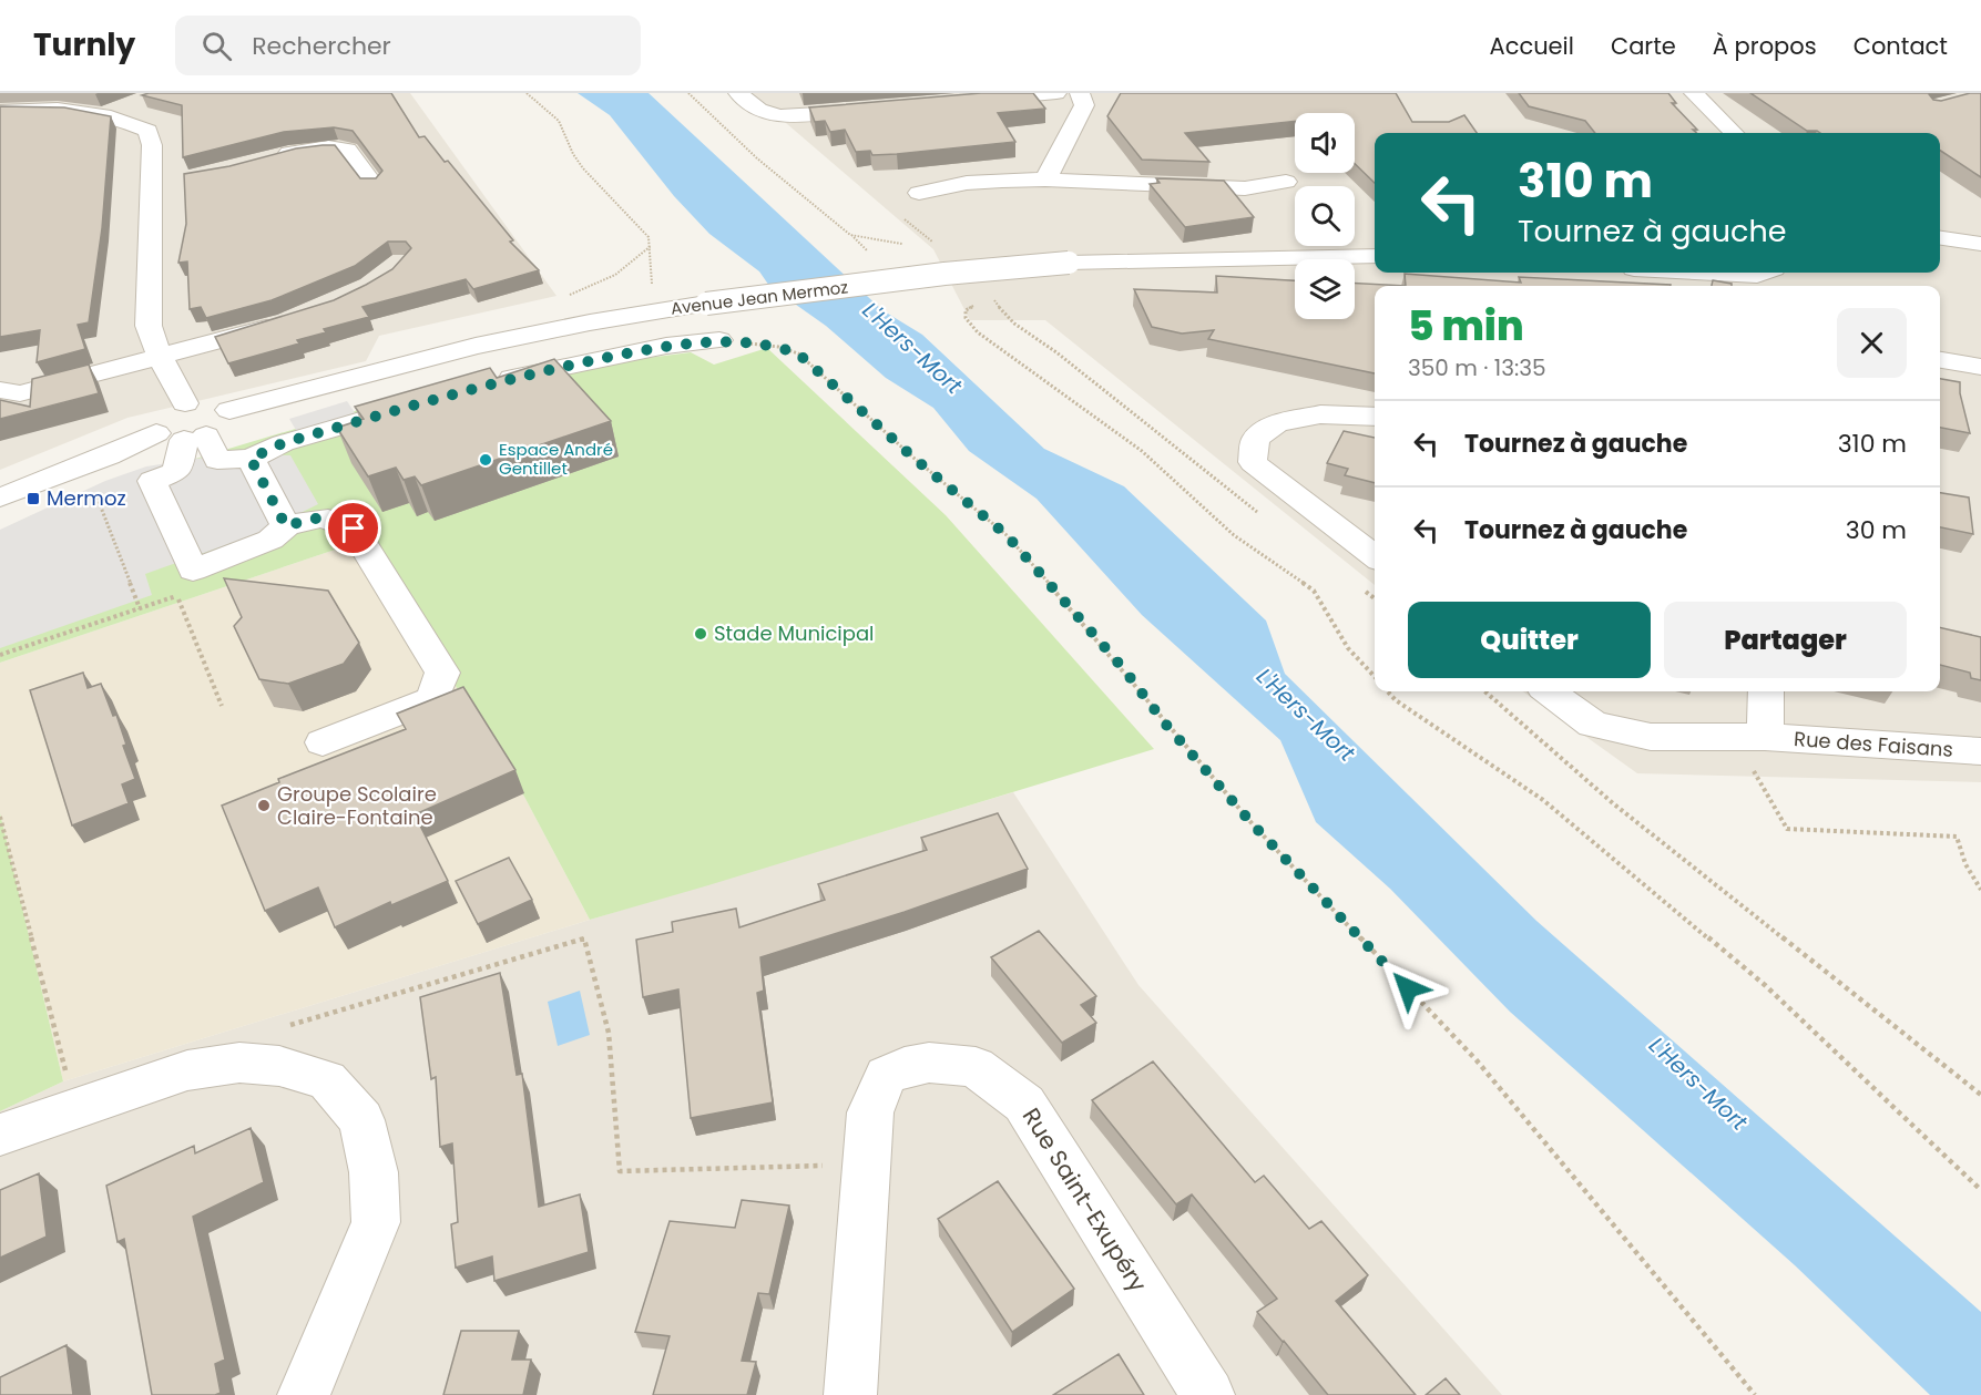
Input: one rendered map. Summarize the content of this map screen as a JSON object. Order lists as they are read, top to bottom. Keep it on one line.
{"streets":{"street":["Avenue Jean Mermoz","Rue des Faisans","Rue Saint-Exupéry"]},"water":["L'Hers-Mort"],"places":{"other":["Espace André Gentillet","Stade Municipal","Groupe Scolaire Claire-Fontaine"],"transit":["Mermoz"]},"page":{"header":"Turnly","search":"Rechercher","nav":["Accueil","Carte","À propos","Contact"],"turn":["310 m","Tournez à gauche"],"heading":["5 min","350 m · 13:35"],"list":[{"name":"Tournez à gauche","value":"310 m"},{"name":"Tournez à gauche","value":"30 m"}],"buttons":["Quitter","Partager"]}}
